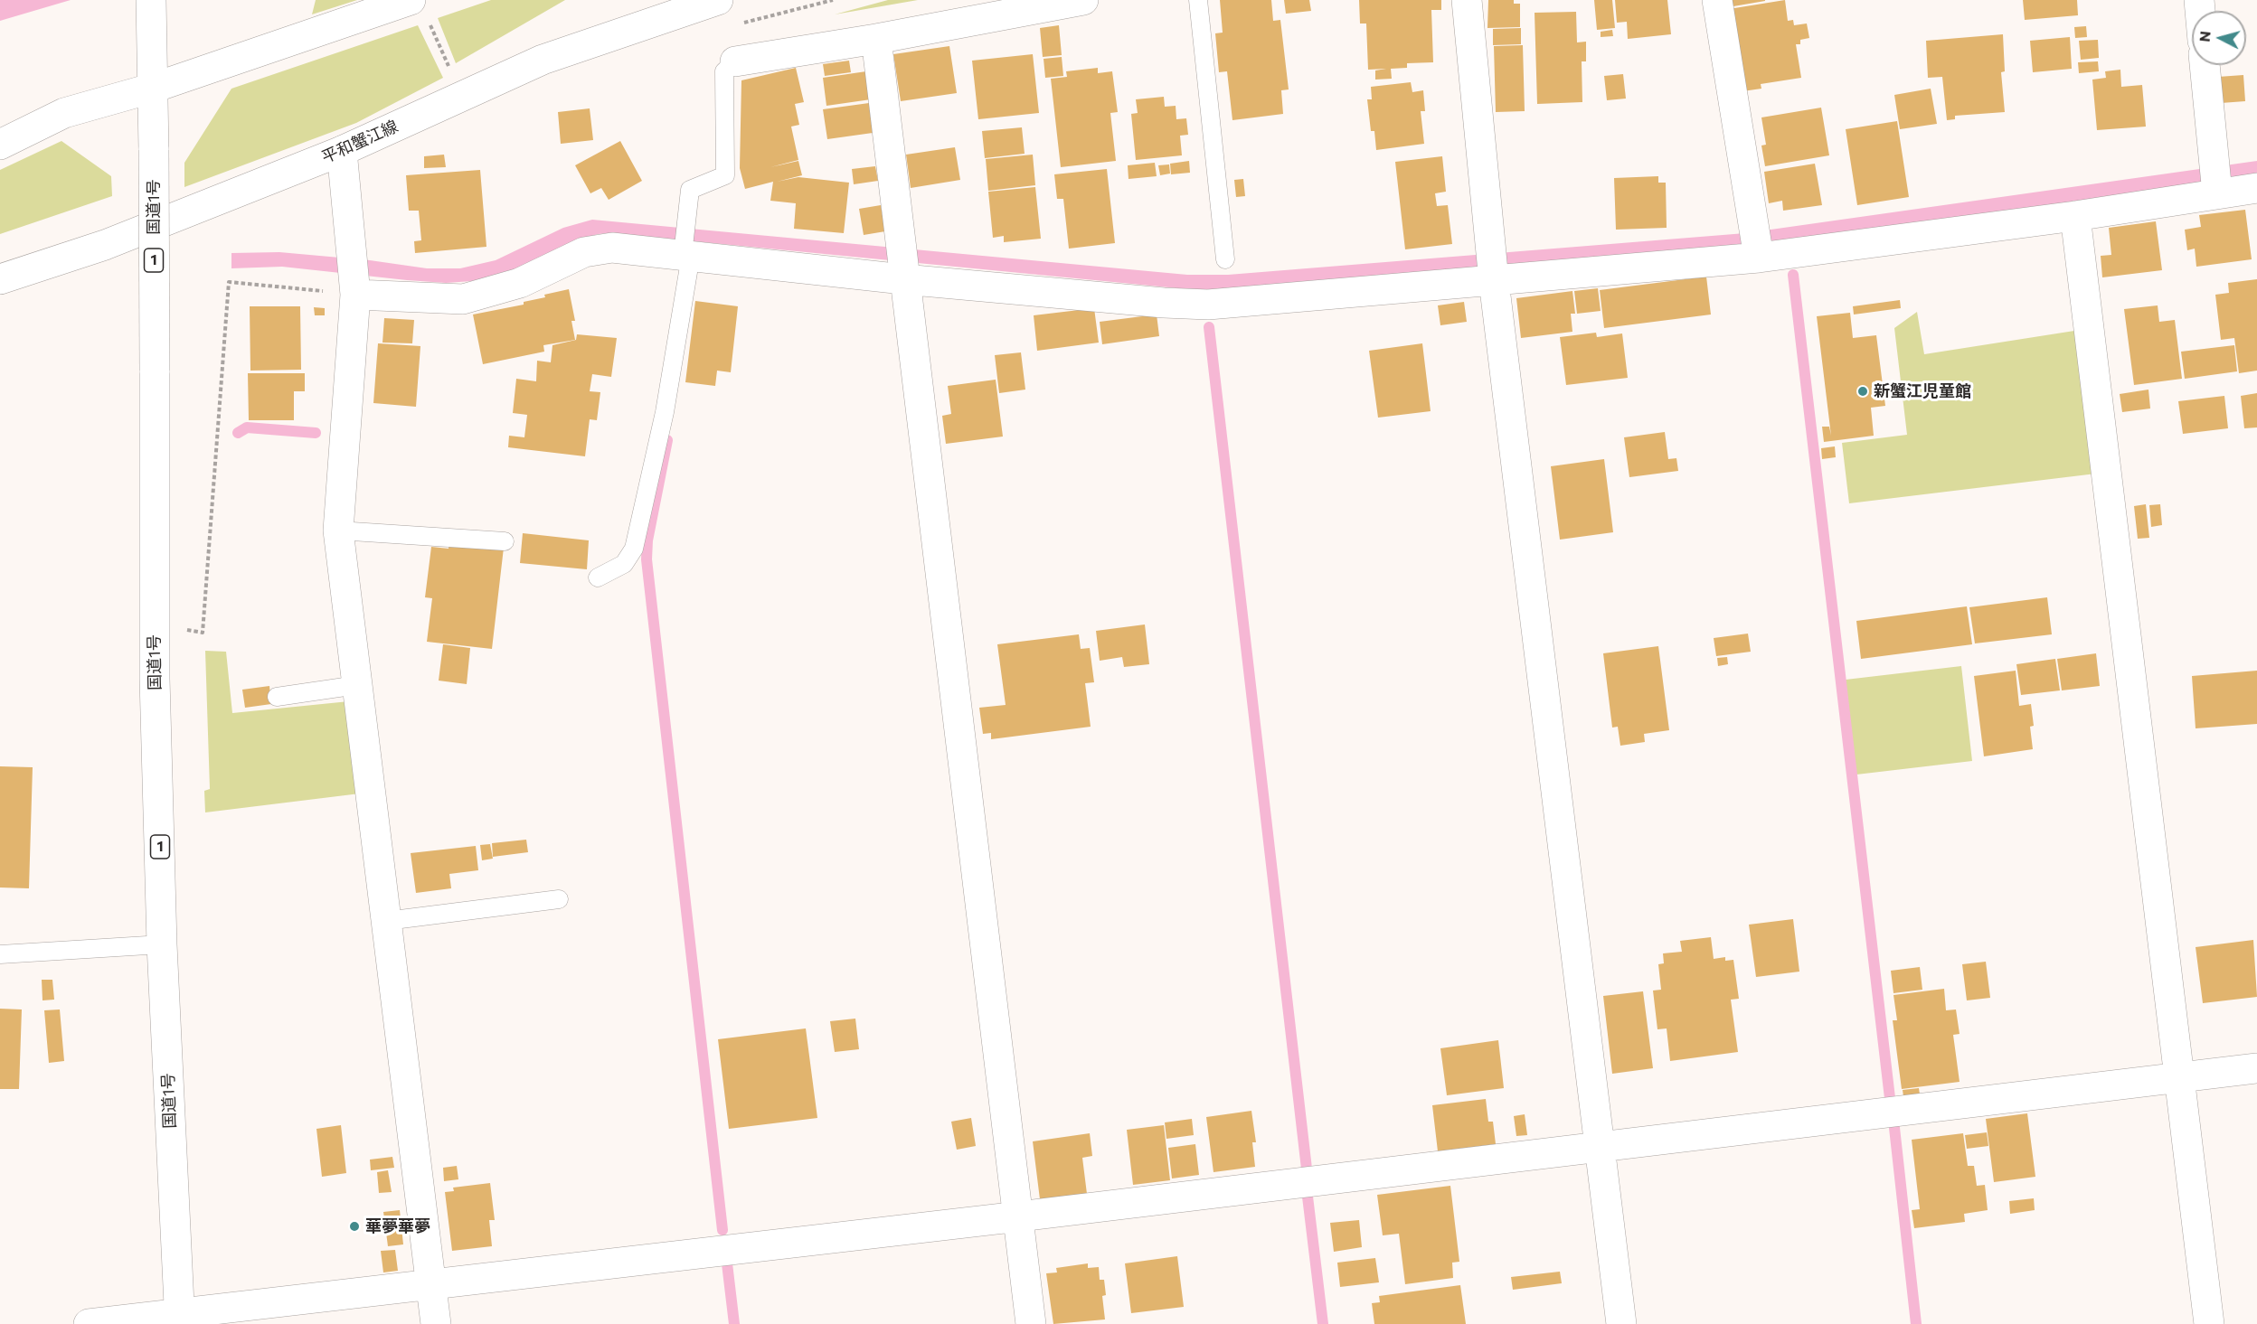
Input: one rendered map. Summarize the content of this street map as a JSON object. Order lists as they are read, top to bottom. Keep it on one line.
{"streets":{"main road":["平和蟹江線","国道1号","1"]},"places":["新蟹江児童館","華夢華夢"],"north":"left"}
